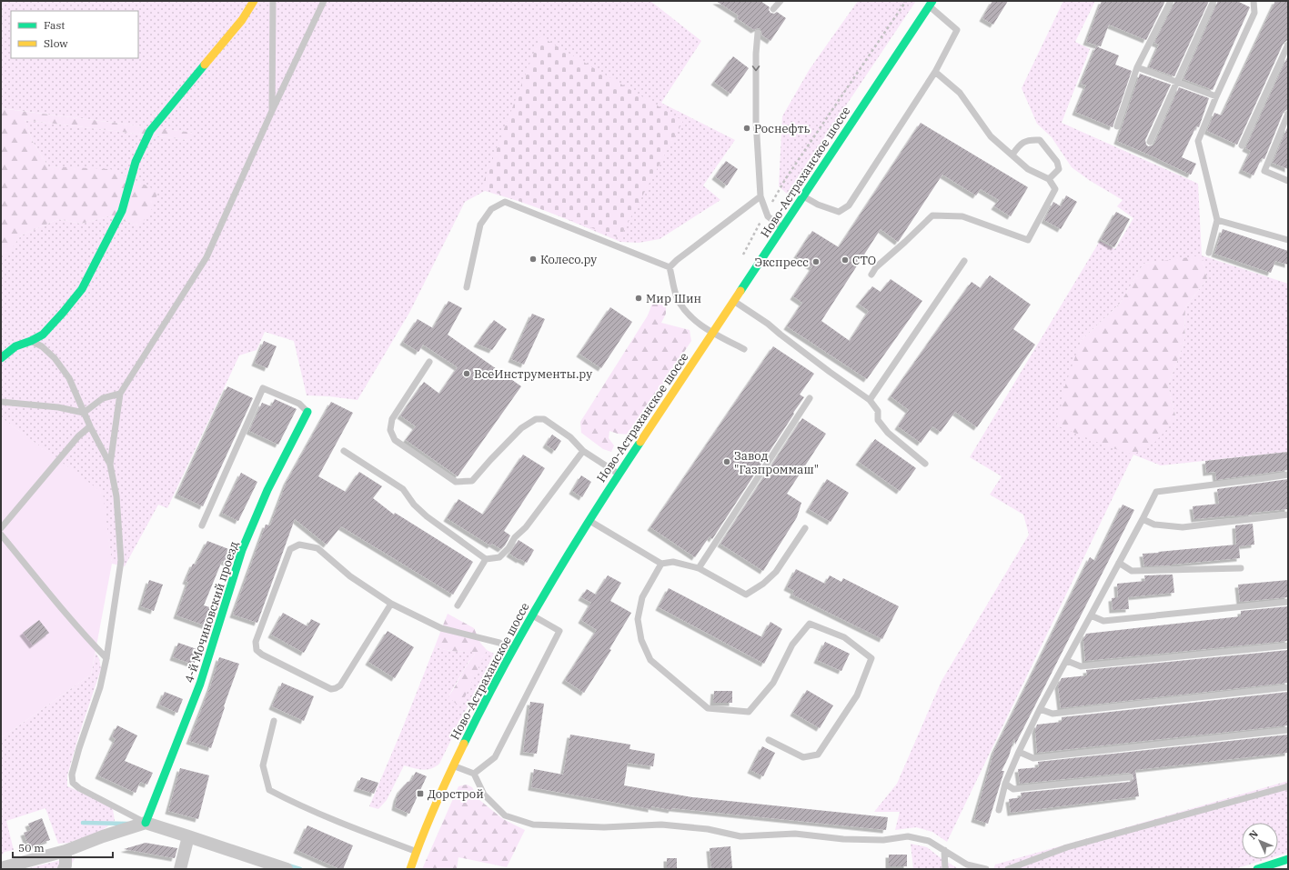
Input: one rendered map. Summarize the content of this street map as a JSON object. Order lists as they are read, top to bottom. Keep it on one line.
{"streets":{"main road":["Ново-Астраханское шоссе","4-й Мочиновский проезд"]},"places":{"other":["Роснефть","Колесо.ру","СТО","Экспресс","Мир Шин","ВсеИнструменты.ру","Завод \"Газпроммаш\""],"transit":["Дорстрой"]},"legend":["Fast","Slow"],"scale_bar":"50 m","north":"top left"}
